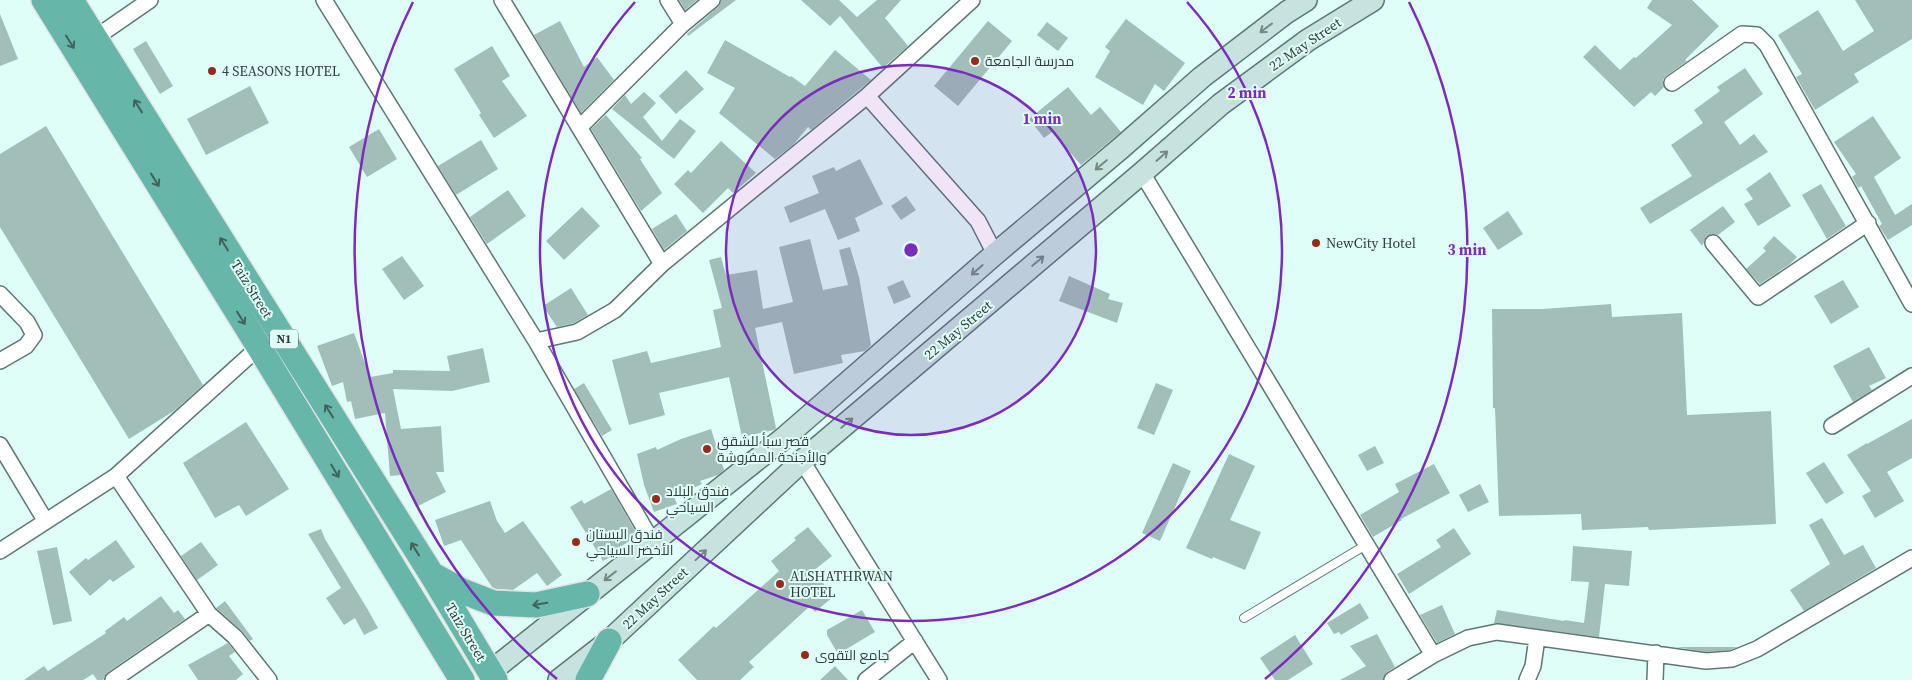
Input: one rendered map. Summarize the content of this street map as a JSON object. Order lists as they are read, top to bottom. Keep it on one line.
{"streets":{"highway":["Taiz Street","N1"],"main road":["22 May Street"]},"places":["مدرسة الجامعة","4 SEASONS HOTEL","NewCity Hotel","قصر سبأ للشقق والأجنحة المفروشة","فندق البلاد السياحي","فندق البستان الأخضر السياحي","ALSHATHRWAN HOTEL","جامع التقوى"],"rings":["2 min","1 min","3 min"]}
